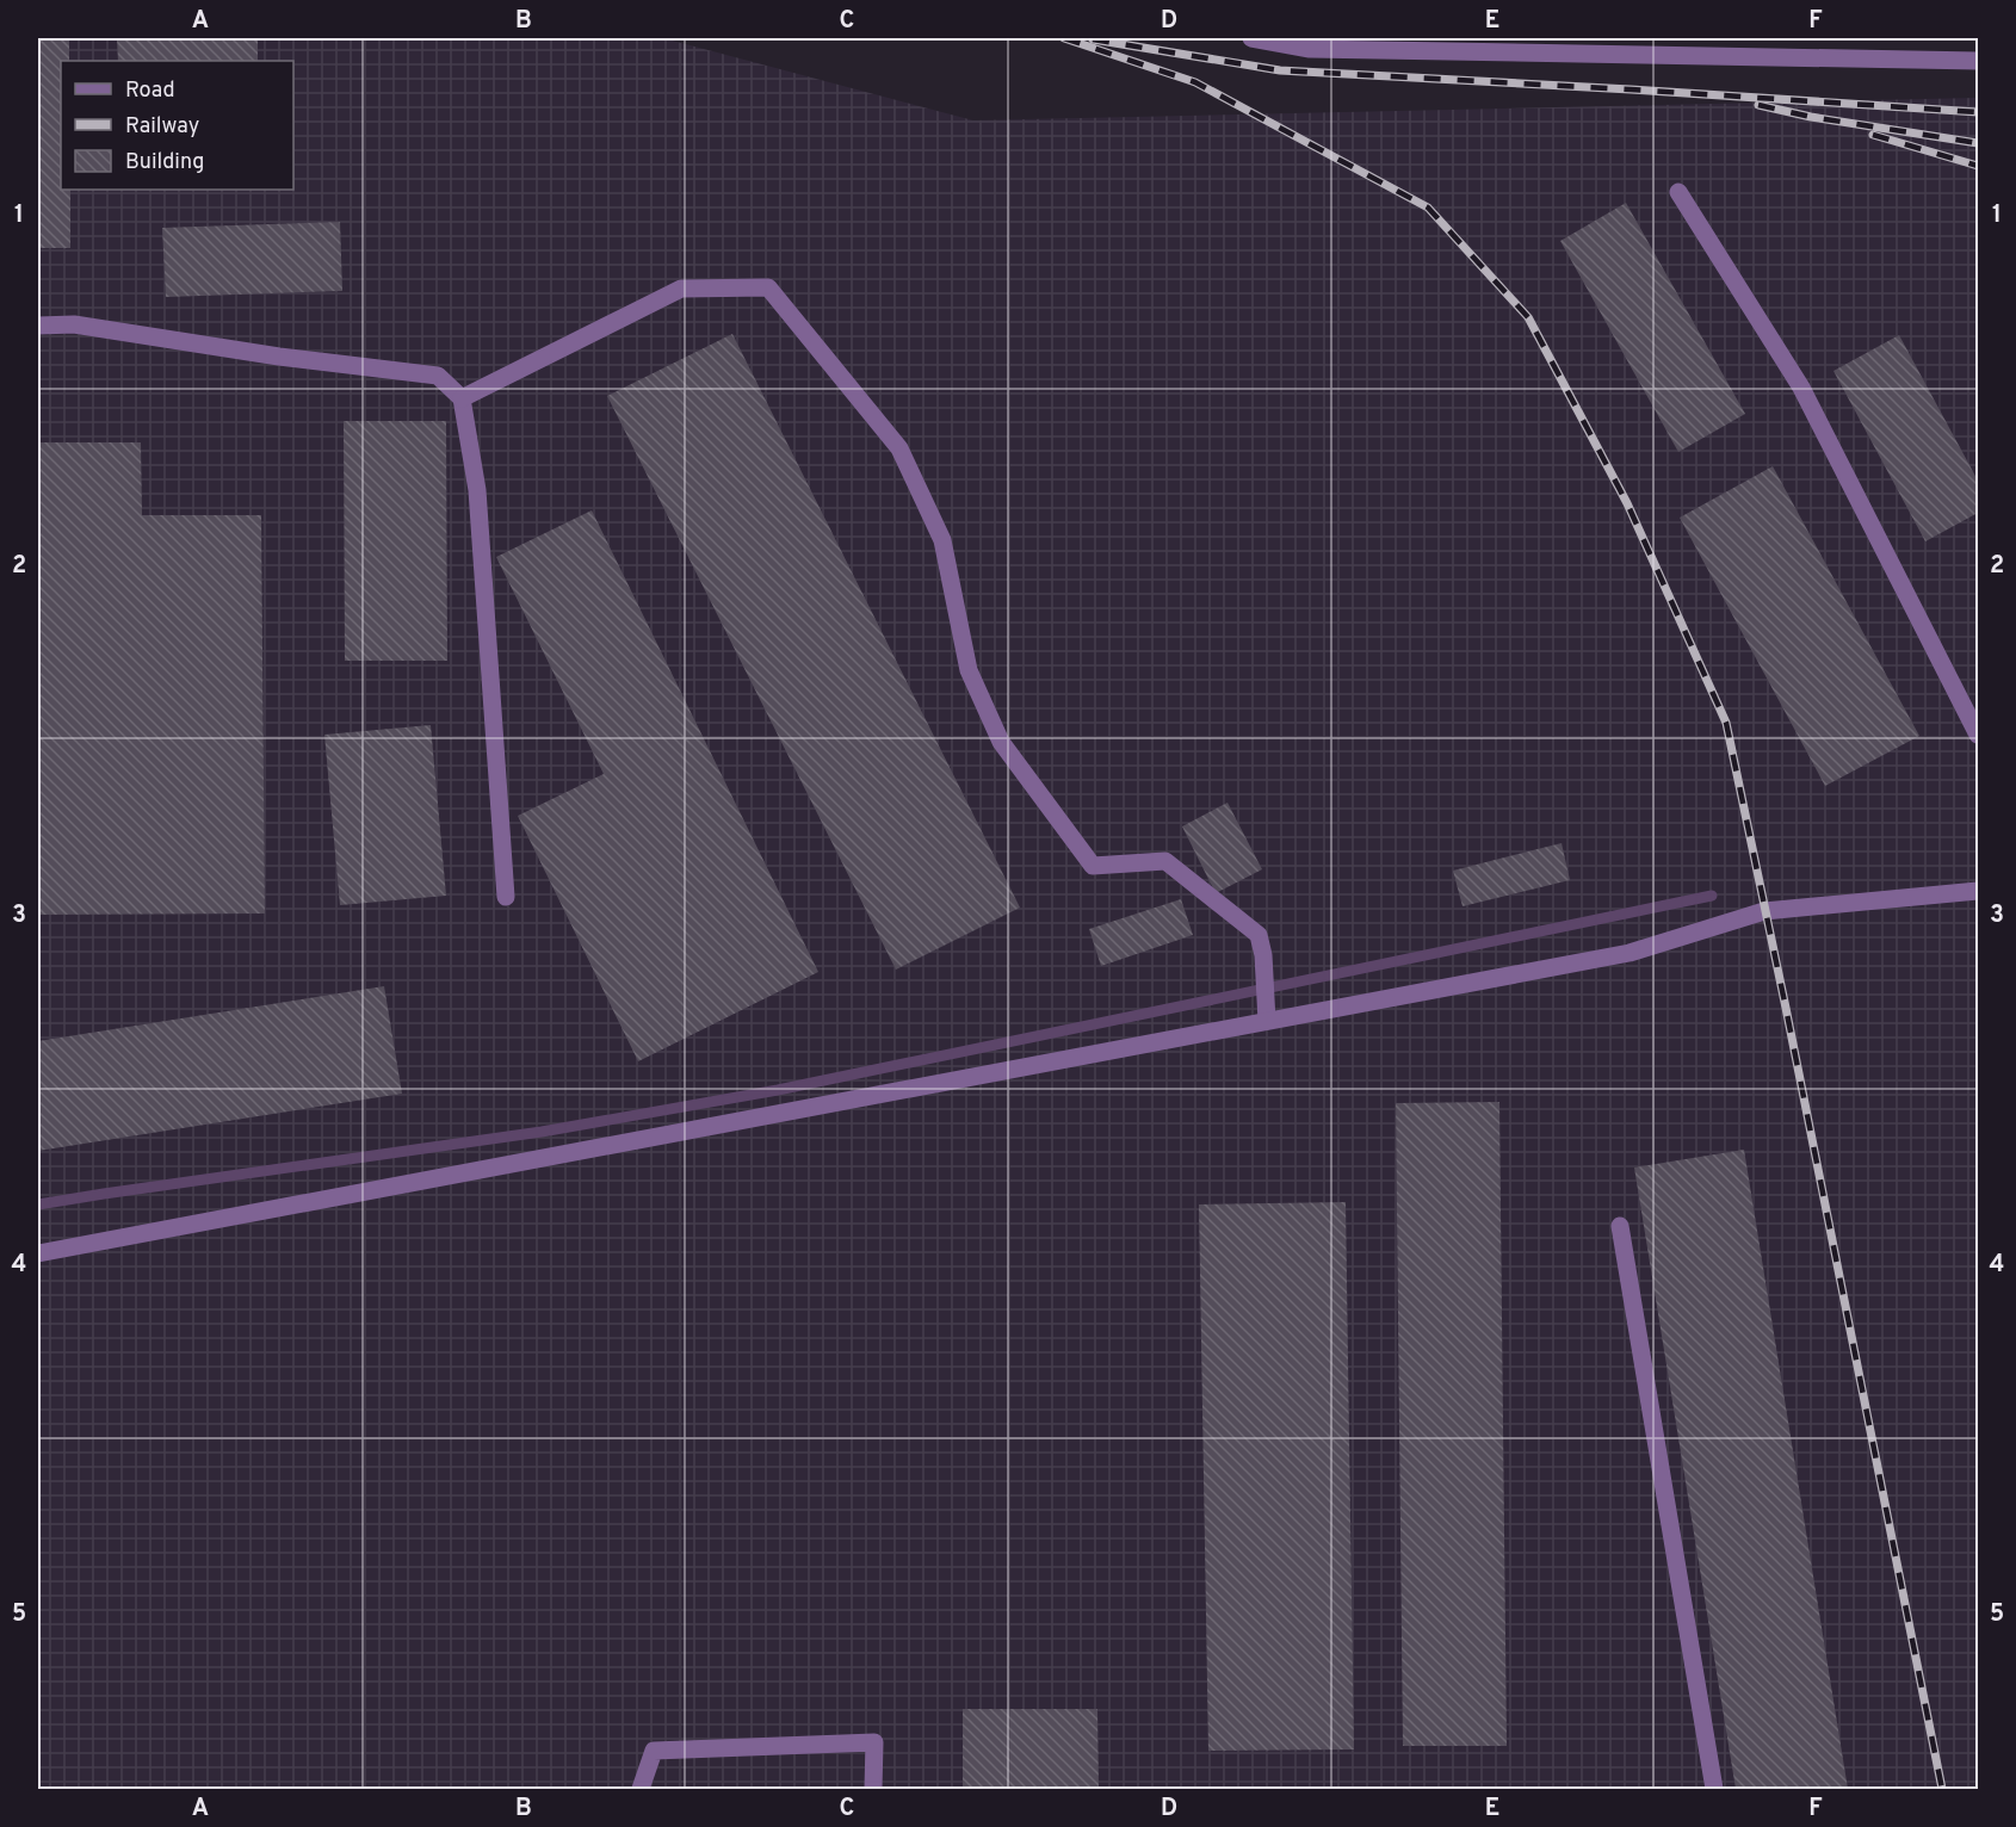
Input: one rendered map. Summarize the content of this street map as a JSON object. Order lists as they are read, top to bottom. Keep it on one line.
{"legend":["Road","Railway","Building"],"grid":{"columns":["A","B","C","D","E","F"],"rows":["1","2","3","4","5"]}}
